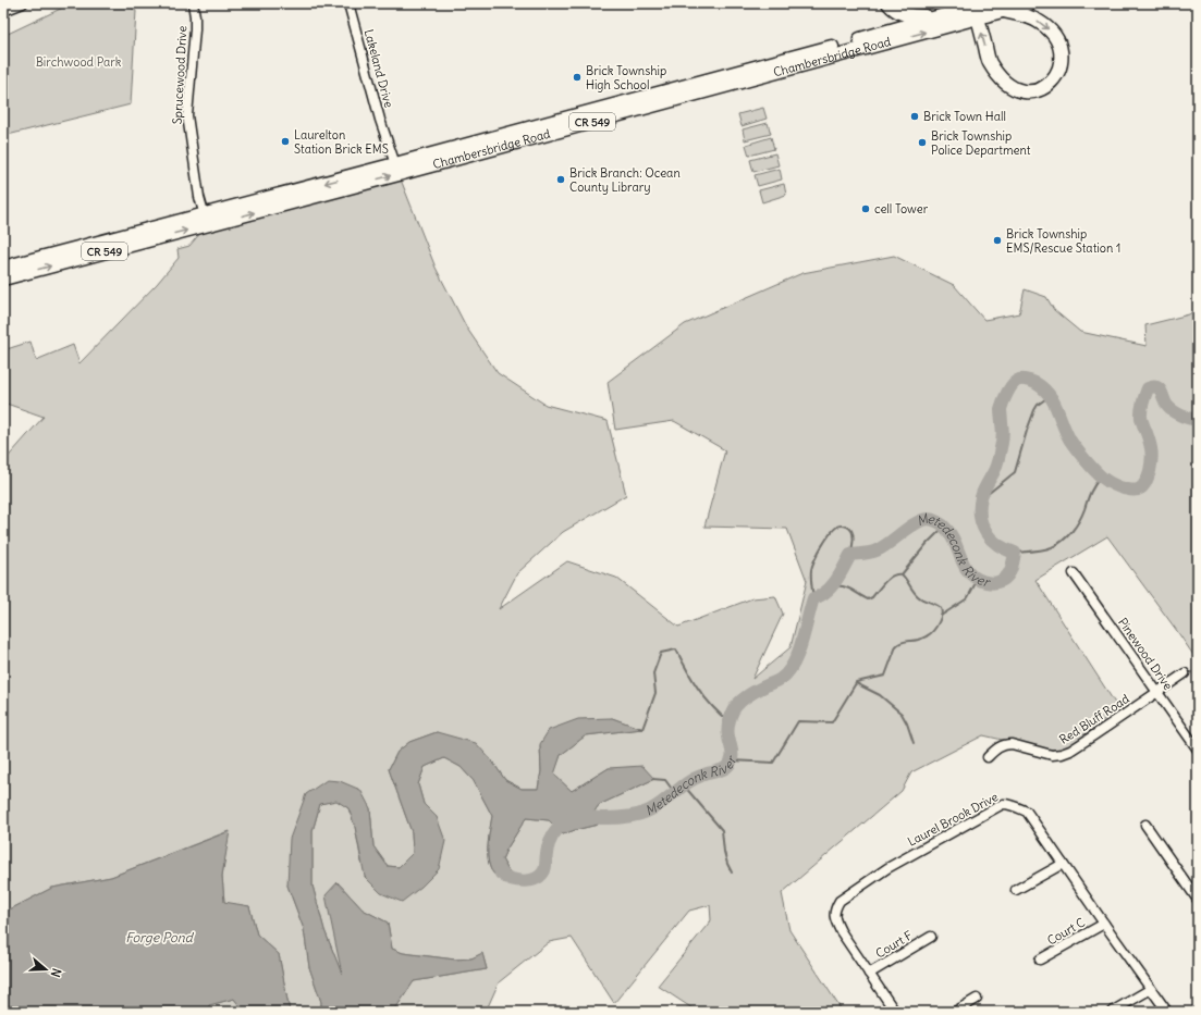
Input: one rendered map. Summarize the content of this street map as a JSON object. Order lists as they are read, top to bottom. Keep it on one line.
{"streets":{"main road":["Chambersbridge Road","CR 549"],"street":["Lakeland Drive","Sprucewood Drive","Pinewood Drive","Red Bluff Road","Laurel Brook Drive","Court C","Court F"]},"crossings":[["Chambersbridge Road","Lakeland Drive"],["Chambersbridge Road","Sprucewood Drive"],["Pinewood Drive","Red Bluff Road"],["Laurel Brook Drive","Court C"],["Laurel Brook Drive","Court F"]],"water":["Metedeconk River","Forge Pond"],"parks":["Birchwood Park"],"places":["Brick Township High School","Brick Town Hall","Laurelton Station Brick EMS","Brick Township Police Department","Brick Branch: Ocean County Library","cell Tower","Brick Township EMS/Rescue Station 1"],"north":"right"}
